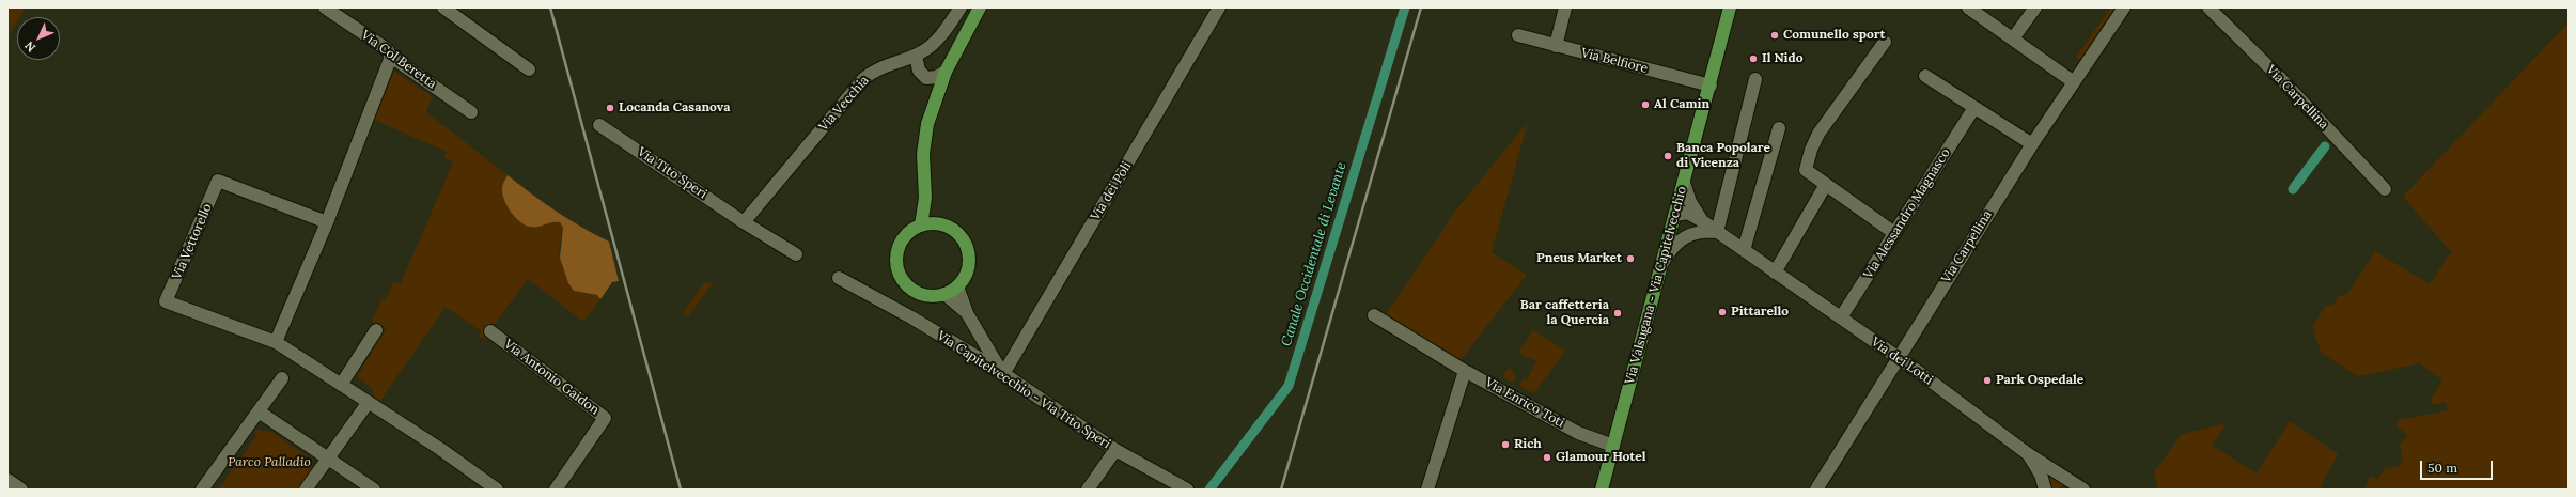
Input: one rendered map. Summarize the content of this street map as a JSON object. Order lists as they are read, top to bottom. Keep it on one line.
{"streets":{"main road":["Via Valsugana - Via Capitelvecchio"],"street":["Via Col Beretta","Via Belfiore","Via Carpellina","Via Vecchia","Via Tito Speri","Via dei Poli","Via Alessandro Magnasco","Via Vettorello","Via dei Lotti","Via Antonio Gaidon","Via Capitelvecchio - Via Tito Speri","Via Enrico Toti"]},"crossings":[["Via Belfiore","Via Valsugana - Via Capitelvecchio"],["Via Carpellina","Via dei Lotti"],["Via Vecchia","Via Tito Speri"],["Via dei Poli","Via Capitelvecchio - Via Tito Speri"],["Via Alessandro Magnasco","Via dei Lotti"],["Via Valsugana - Via Capitelvecchio","Via dei Lotti"],["Via Valsugana - Via Capitelvecchio","Via Enrico Toti"]],"water":["Canale Occidentale di Levante"],"parks":["Parco Palladio"],"places":["Comunello sport","Il Nido","Al Camin","Locanda Casanova","Banca Popolare di Vicenza","Pneus Market","Pittarello","Bar caffetteria la Quercia","Park Ospedale","Rich","Glamour Hotel"],"scale_bar":"50 m","north":"bottom left"}
